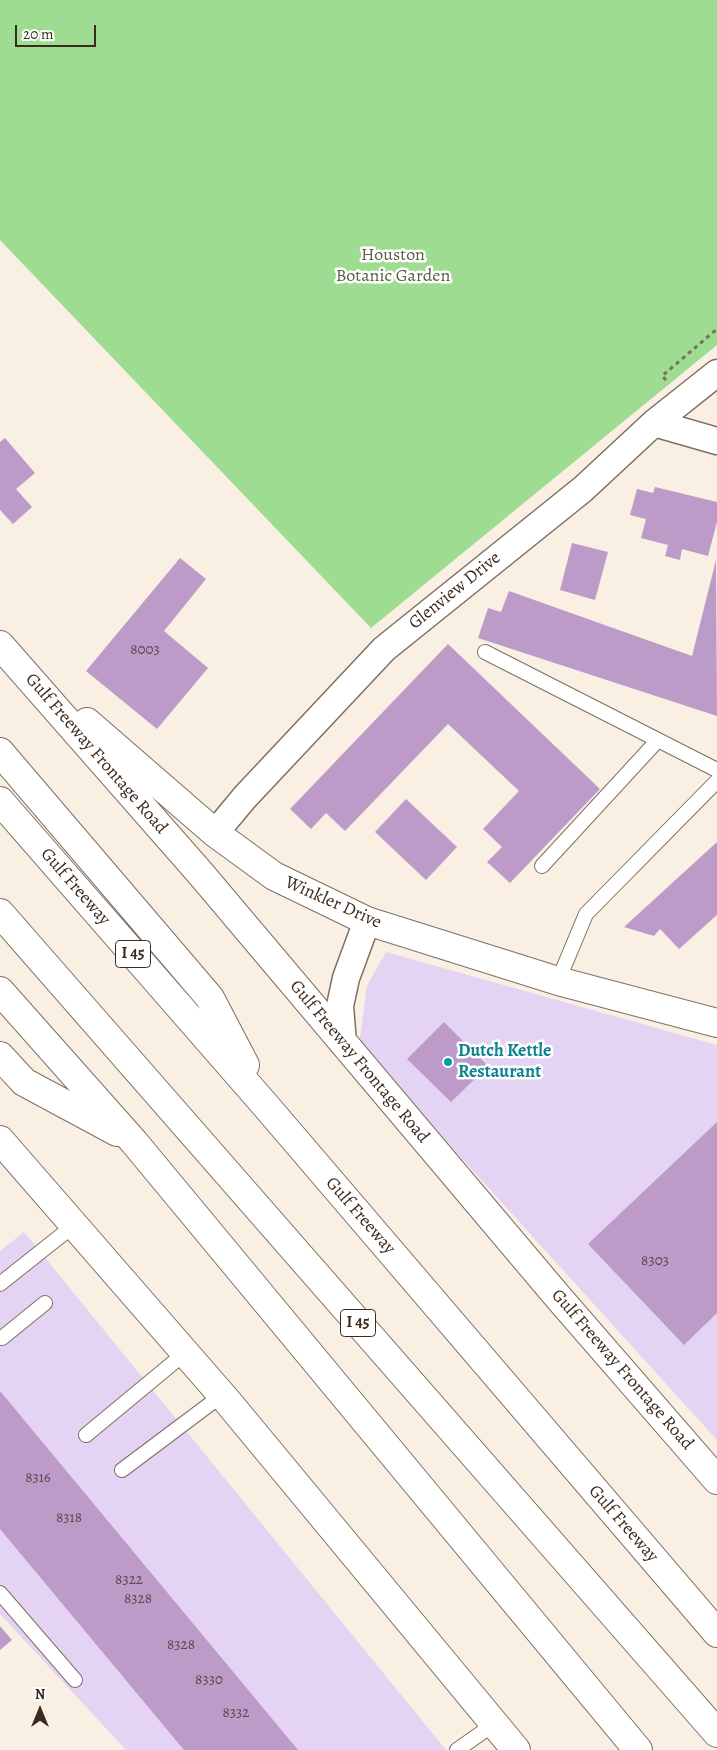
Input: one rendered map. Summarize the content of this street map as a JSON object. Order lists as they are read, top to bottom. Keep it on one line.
{"streets":{"main road":["Gulf Freeway Frontage Road","Gulf Freeway","Winkler Drive","I 45"],"street":["Glenview Drive"]},"crossings":[["Glenview Drive","Winkler Drive"],["Gulf Freeway Frontage Road","Winkler Drive"]],"parks":["Houston Botanic Garden"],"places":["Dutch Kettle Restaurant"],"house_numbers":["8003","8303","8316","8318","8322","8328","8328","8330","8332"],"scale_bar":"20 m","north":"top"}
